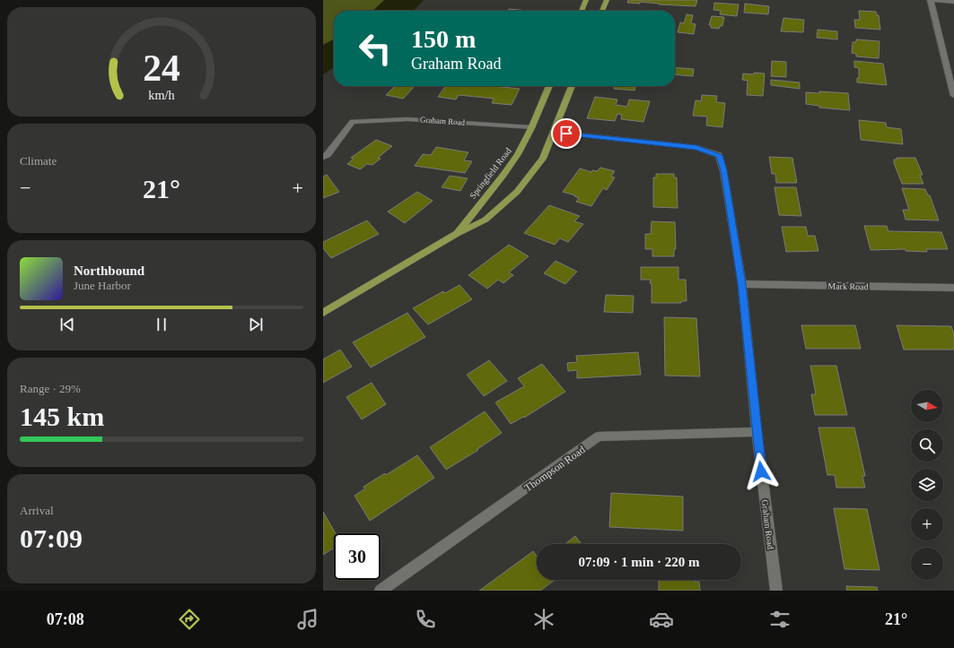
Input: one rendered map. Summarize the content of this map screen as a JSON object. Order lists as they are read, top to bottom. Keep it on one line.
{"streets":{"main road":["Springfield Road"],"street":["Graham Road","Mark Road","Thompson Road"]},"crossings":[["Graham Road","Springfield Road"],["Graham Road","Mark Road"],["Graham Road","Thompson Road"]],"north":"right","page":{"turn":["150 m","Graham Road"],"tile":["Climate",["Range · 29%","145 km"],["Arrival","07:09"]],"heat":["−","21°","+"],"song":["Northbound","June Harbor"],"map_buttons":["+","−"],"limit":"30","trip":"07:09 · 1 min · 220 m","tabs":["07:08","21°"],"gauge":["24","km/h"]}}
